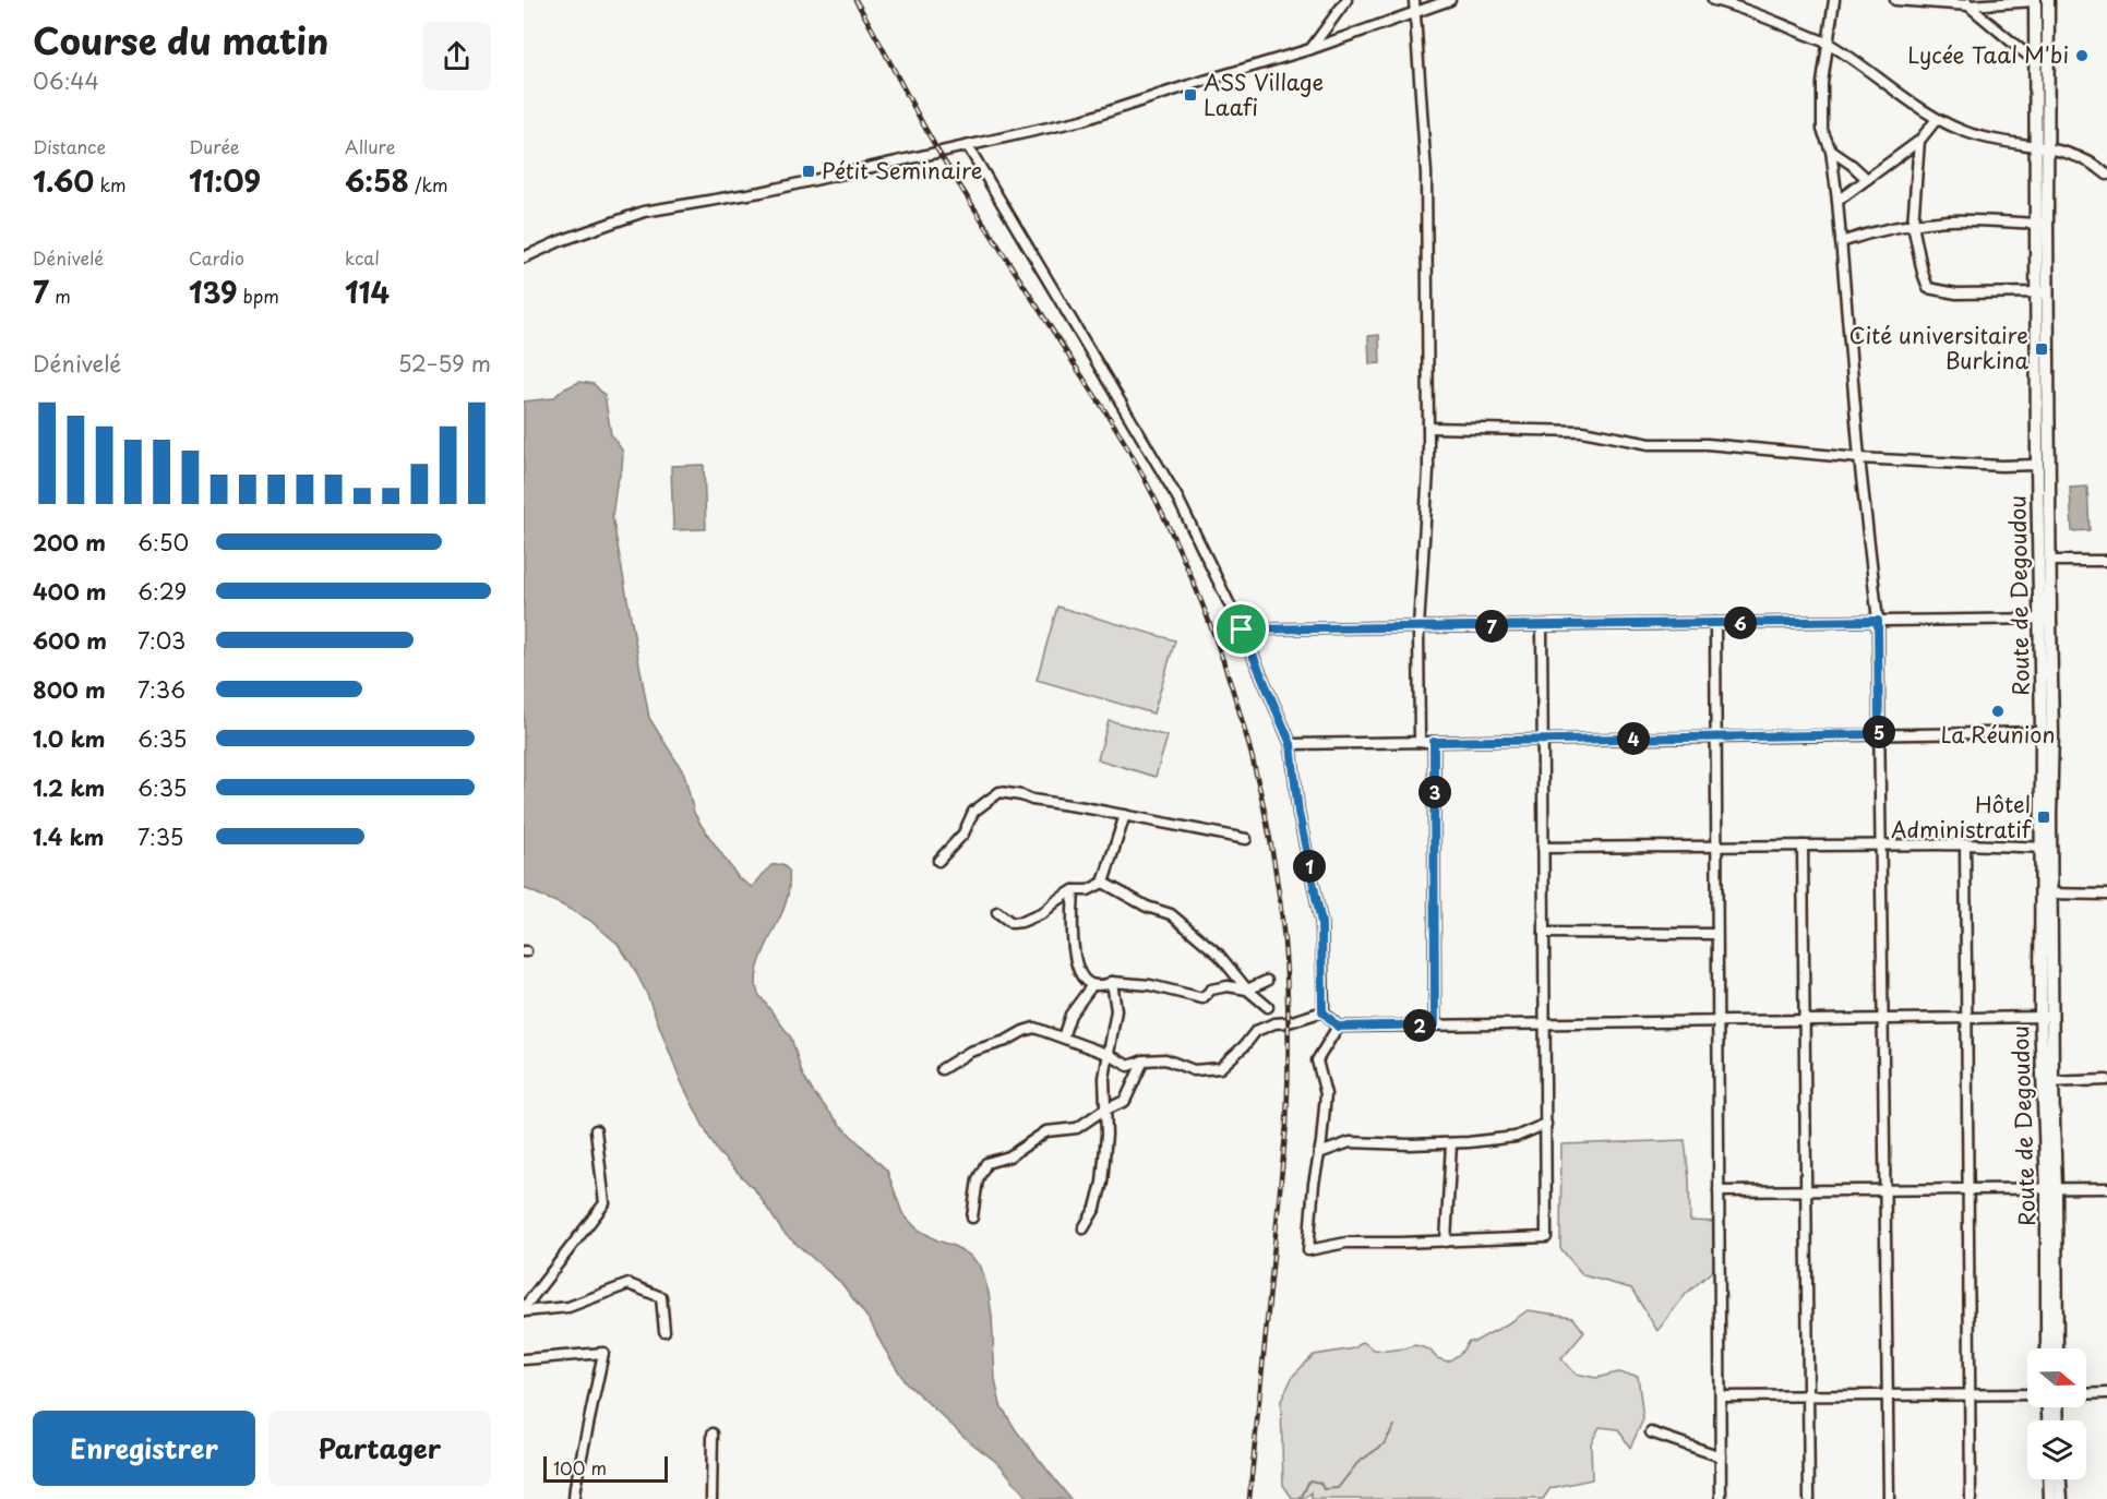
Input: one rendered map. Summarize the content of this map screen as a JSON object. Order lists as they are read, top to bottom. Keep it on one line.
{"streets":{"main road":["Route de Degoudou"]},"places":{"other":["Lycée Taal M'bi","La Réunion"],"transit":["ASS Village Laafi","Pétit Seminaire","Cité universitaire Burkina","Hôtel Administratif"]},"scale_bar":"100 m","north":"right","page":{"heading":["Course du matin","06:44"],"stats":[["Distance","1.60 km"],["Durée","11:09"],["Allure","6:58 /km"],["Dénivelé","7 m"],["Cardio","139 bpm"],["kcal","114"]],"chart":["Dénivelé","52–59 m"],"list":[{"name":"200 m","note":"6:50"},{"name":"400 m","note":"6:29"},{"name":"600 m","note":"7:03"},{"name":"800 m","note":"7:36"},{"name":"1.0 km","note":"6:35"},{"name":"1.2 km","note":"6:35"},{"name":"1.4 km","note":"7:35"}],"pins":["6","7","5","4","3","1","2"],"buttons":["Enregistrer","Partager"],"scale":"100 m"}}
